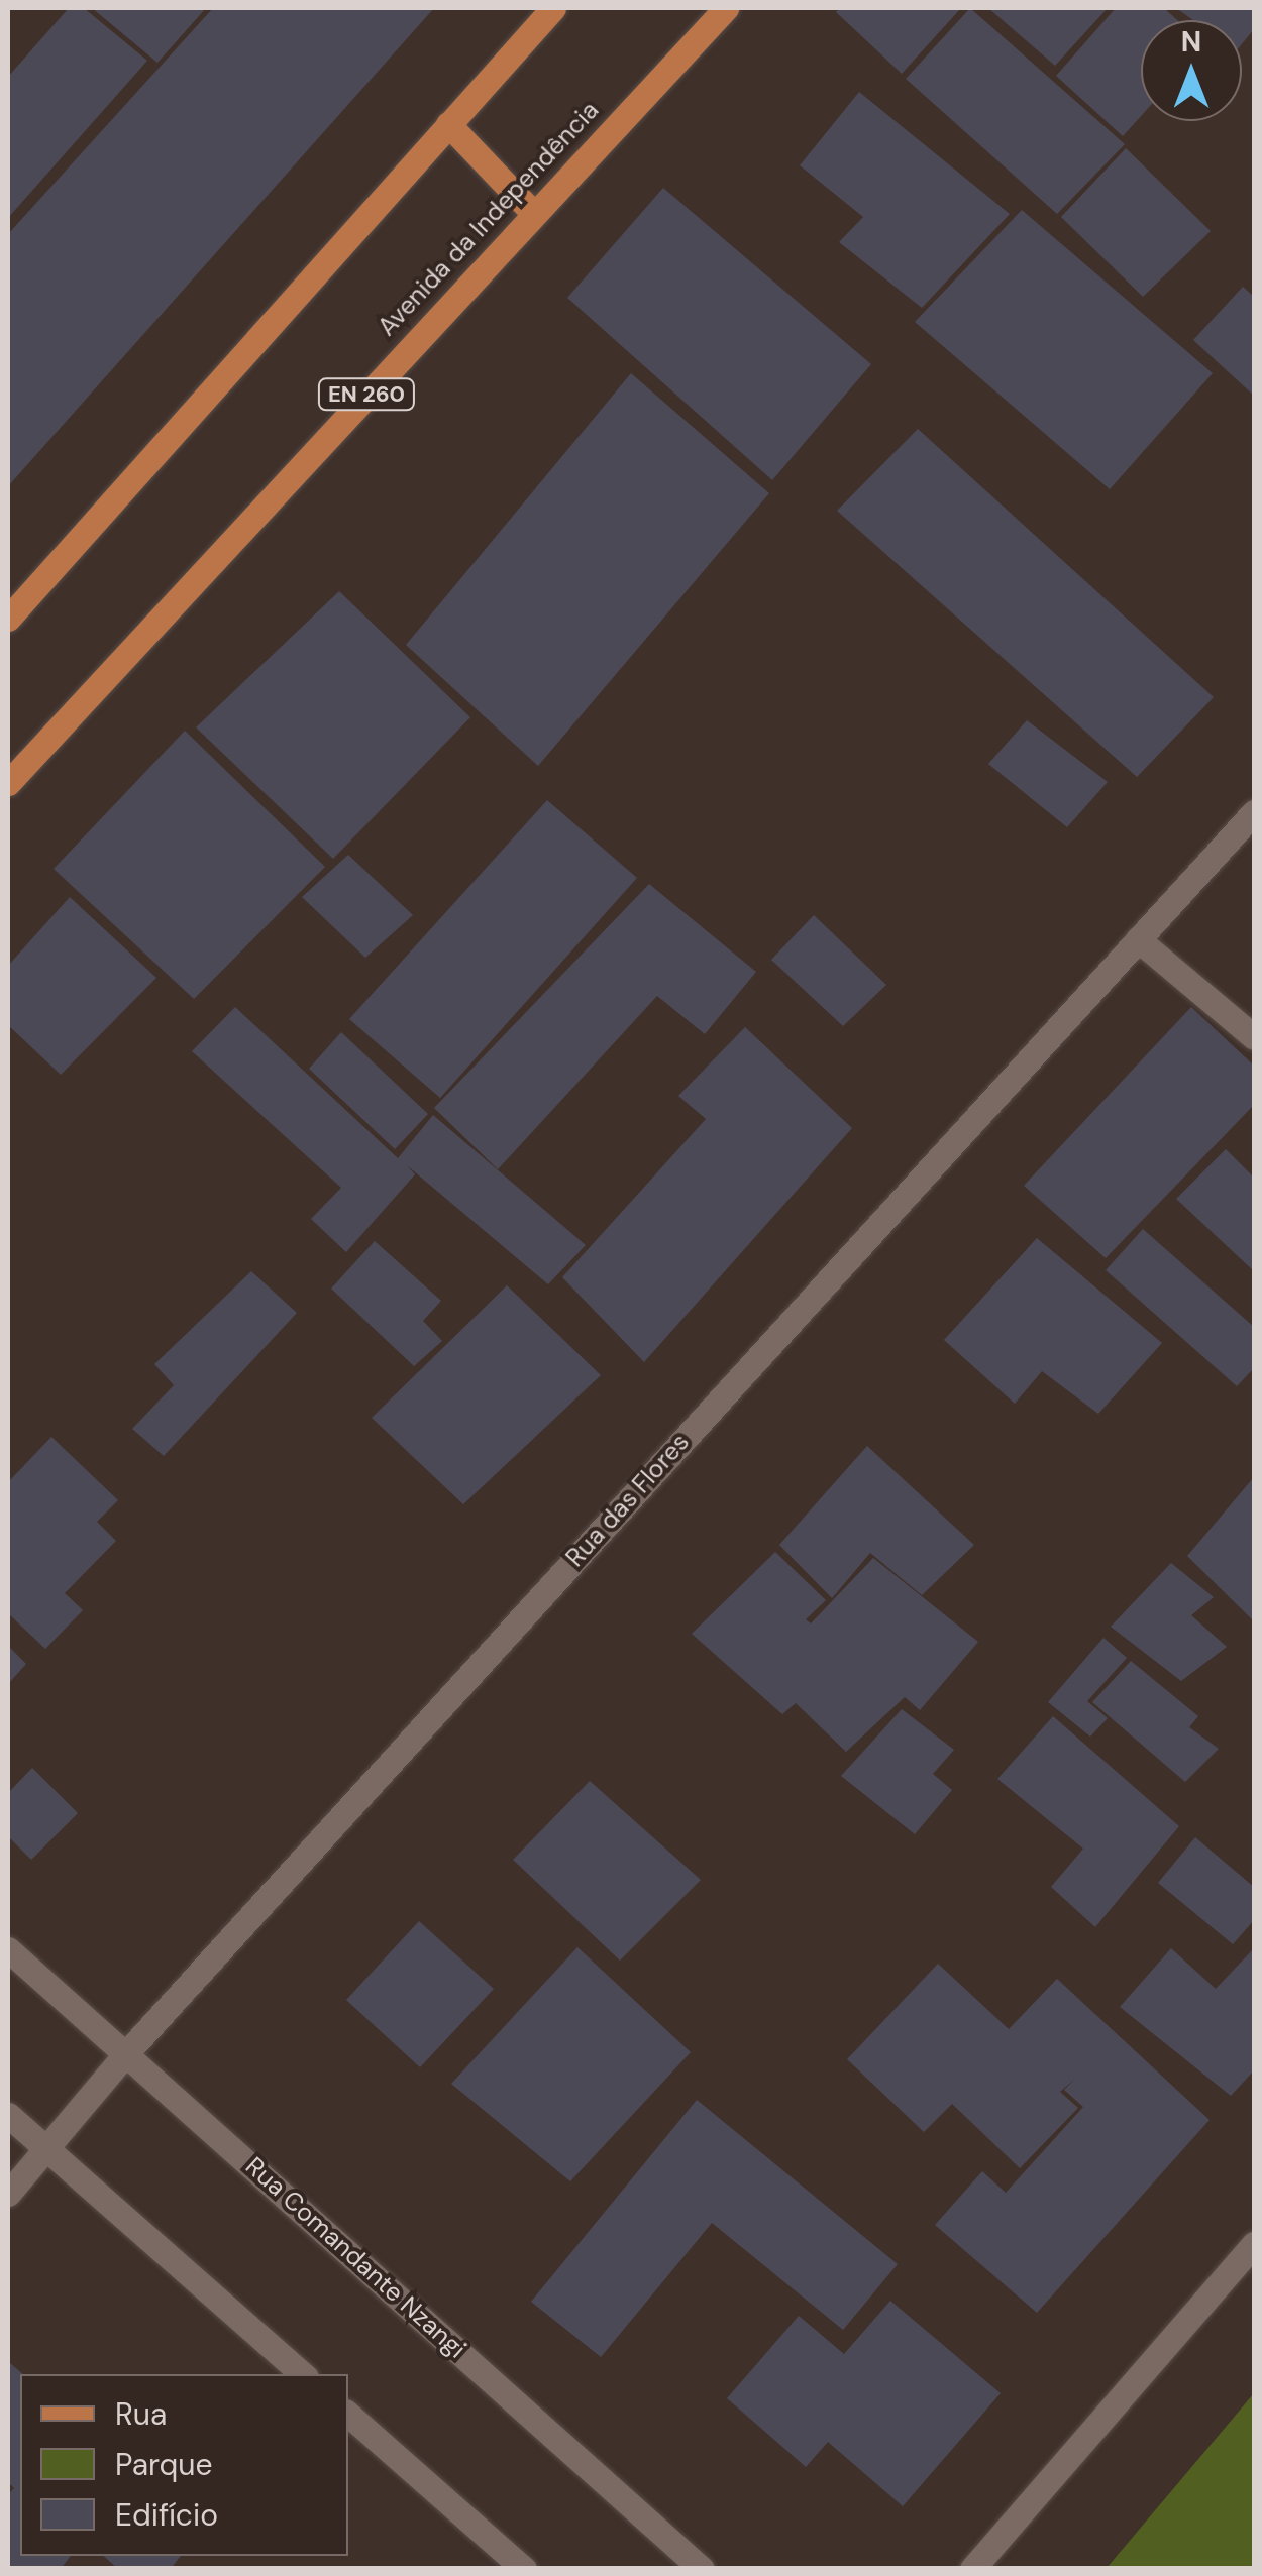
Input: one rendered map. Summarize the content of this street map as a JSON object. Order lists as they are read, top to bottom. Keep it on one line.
{"streets":{"main road":["Avenida da Independência","EN 260"],"street":["Rua das Flores","Rua Comandante Nzangi"]},"crossings":[["Rua das Flores","Rua Comandante Nzangi"]],"legend":["Rua","Parque","Edifício"],"north":"top"}
